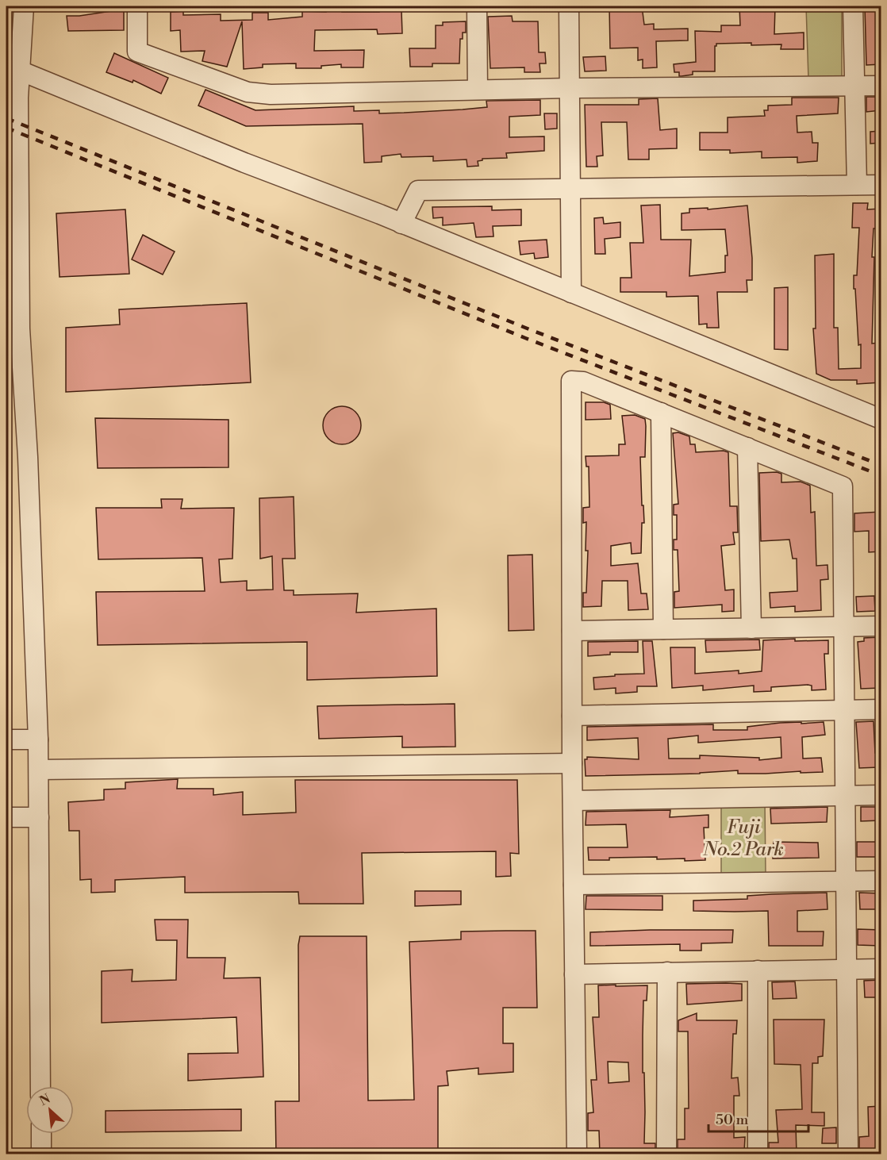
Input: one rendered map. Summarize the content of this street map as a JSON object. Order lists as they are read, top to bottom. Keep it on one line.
{"parks":["Fuji No.2 Park"],"scale_bar":"50 m","north":"top left"}
